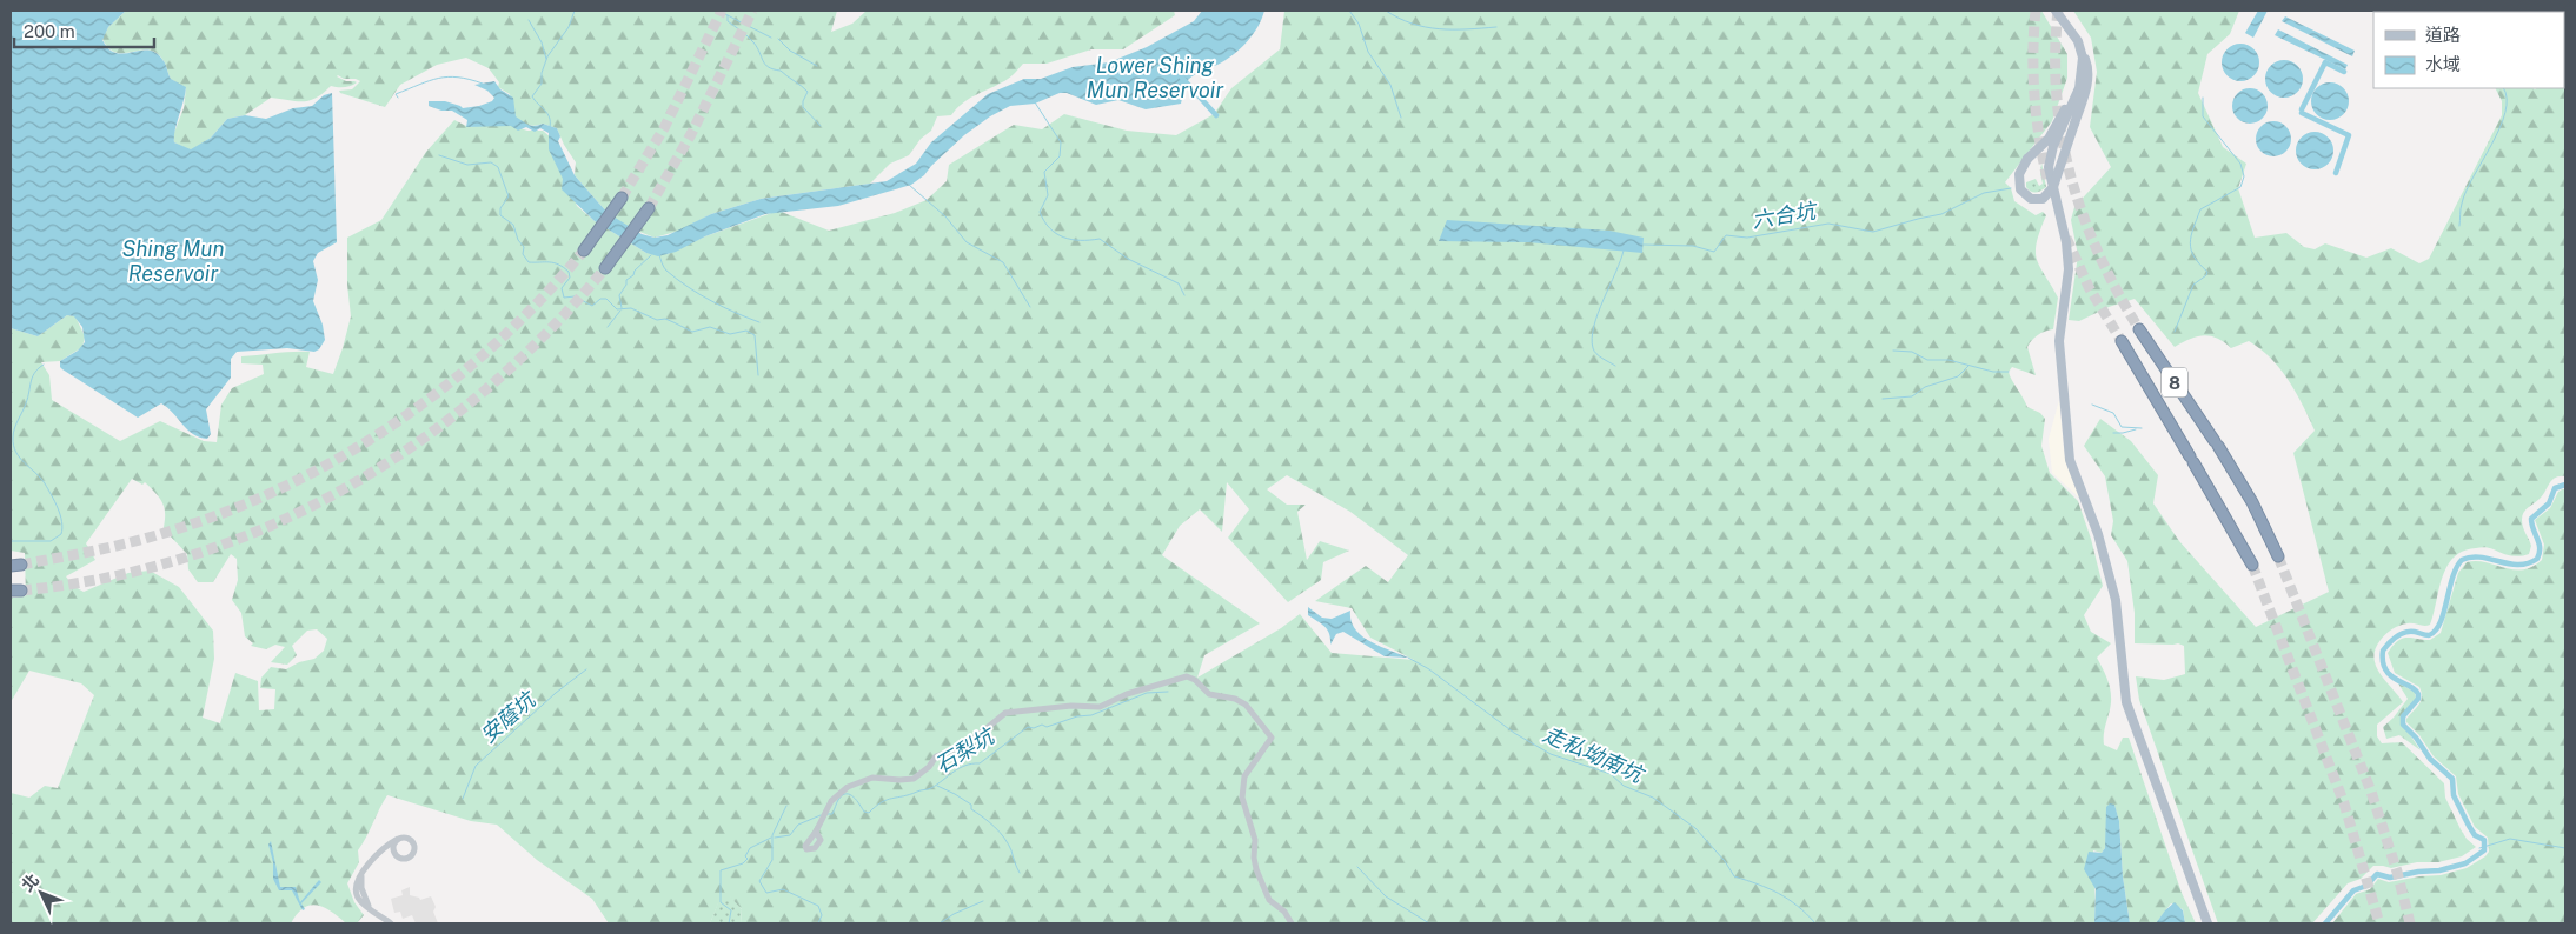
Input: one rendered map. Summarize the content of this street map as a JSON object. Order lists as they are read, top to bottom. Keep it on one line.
{"streets":{"highway":["8"]},"water":["Lower Shing Mun Reservoir","六合坑","Shing Mun Reservoir","安蔭坑","石梨坑","走私坳南坑"],"legend":["道路","水域"],"scale_bar":"200 m","north":"top left"}
